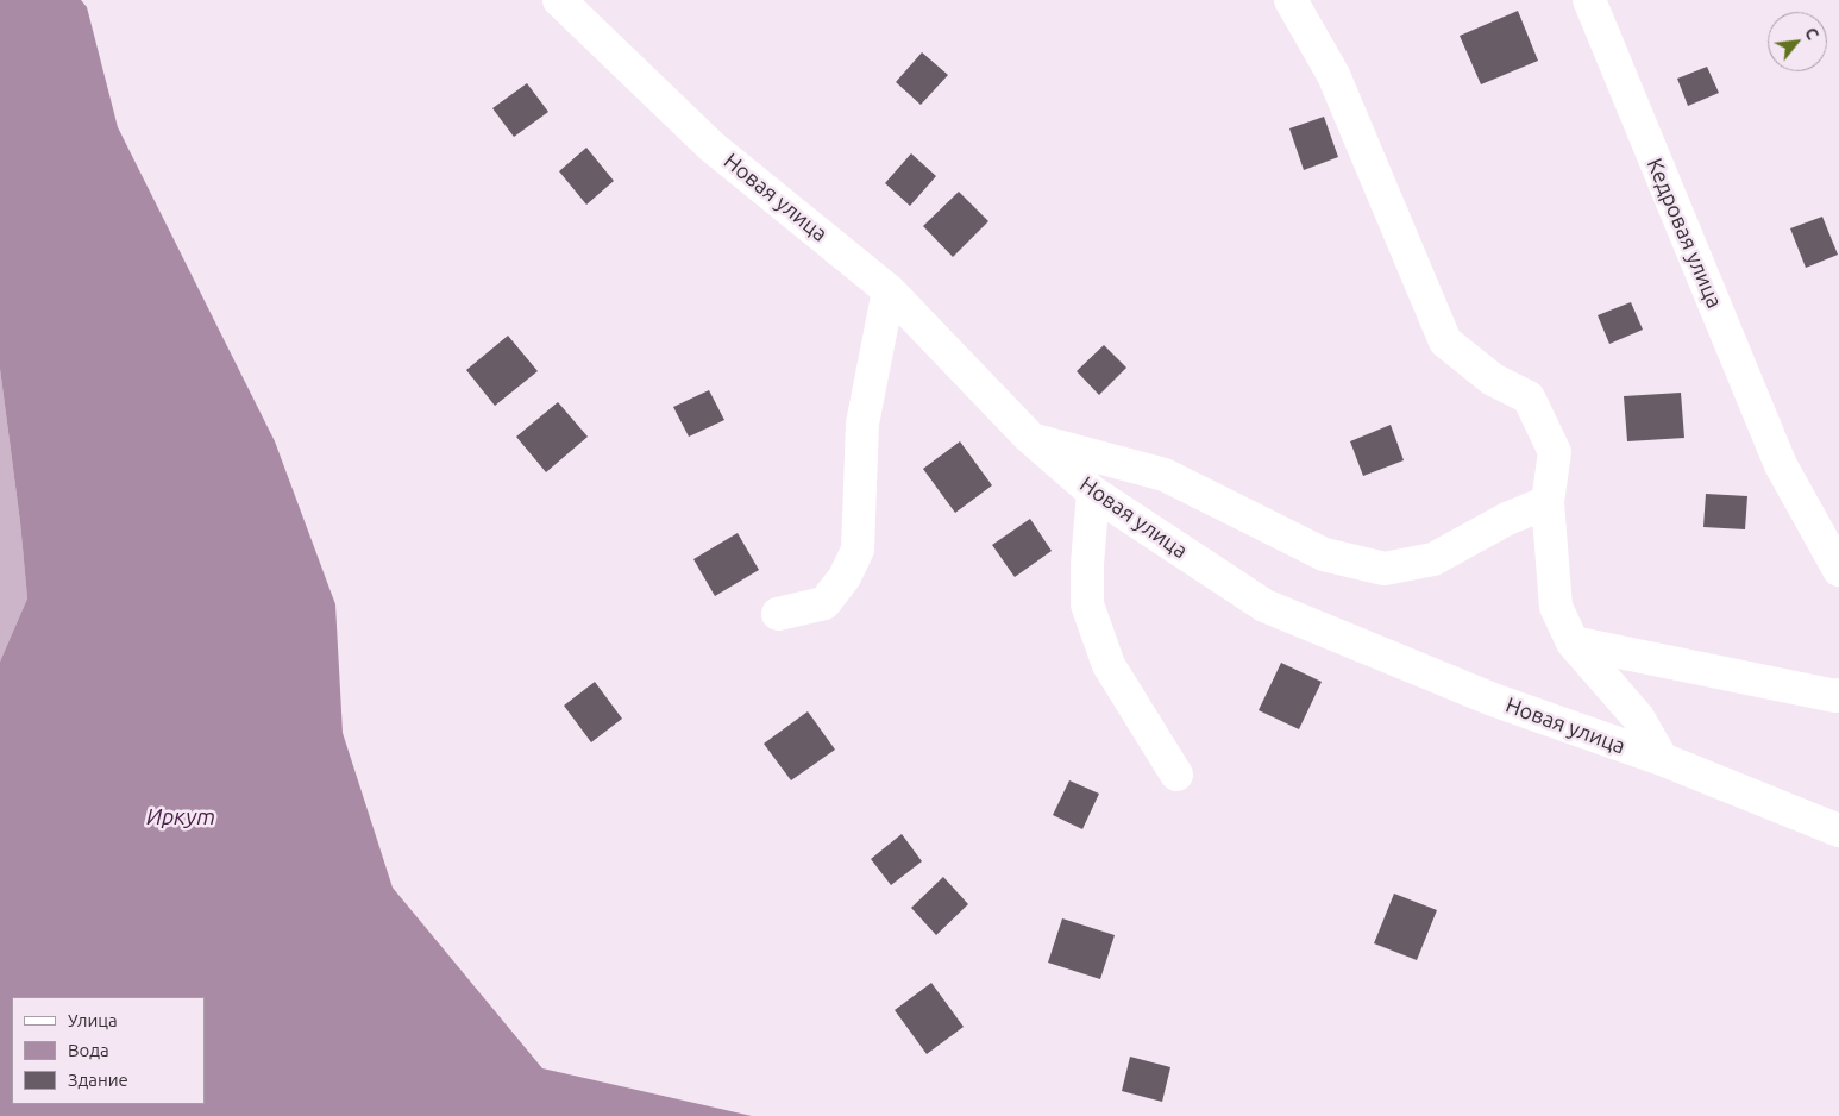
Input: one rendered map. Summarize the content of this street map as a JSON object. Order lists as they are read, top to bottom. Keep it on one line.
{"streets":{"street":["Новая улица","Кедровая улица"]},"water":["Иркут"],"legend":["Улица","Вода","Здание"],"north":"top right"}
